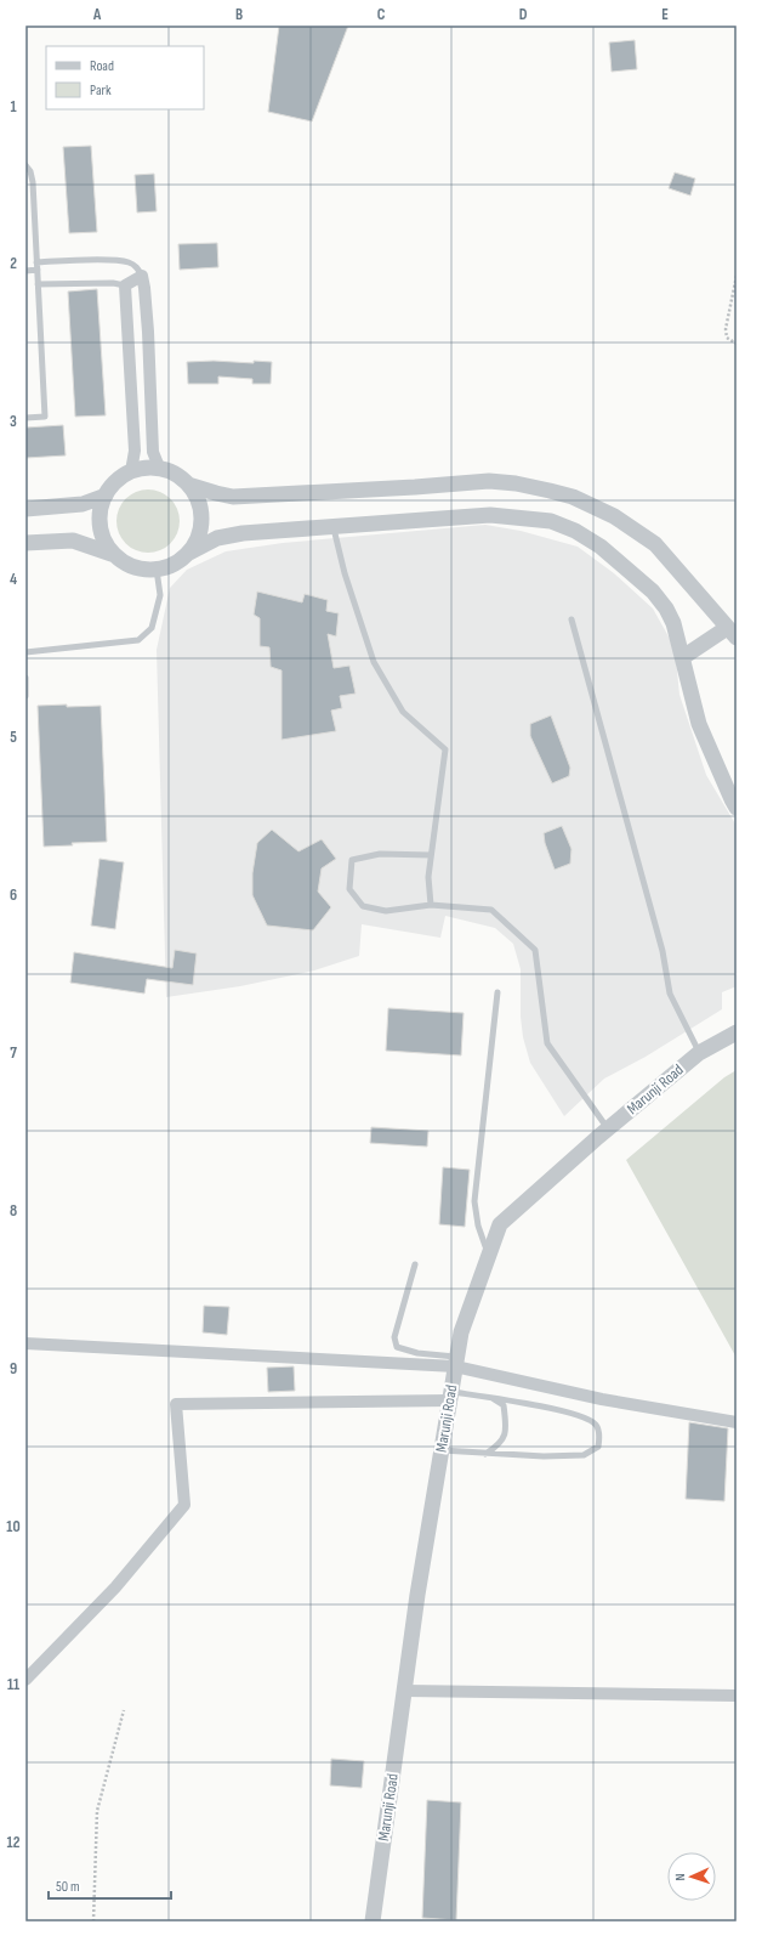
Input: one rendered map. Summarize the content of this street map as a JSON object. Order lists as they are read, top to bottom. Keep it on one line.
{"streets":{"street":["Marunji Road"]},"legend":["Road","Park"],"scale_bar":"50 m","north":"left","grid":{"columns":["A","B","C","D","E"],"rows":["1","2","3","4","5","6","7","8","9","10","11","12"]}}
